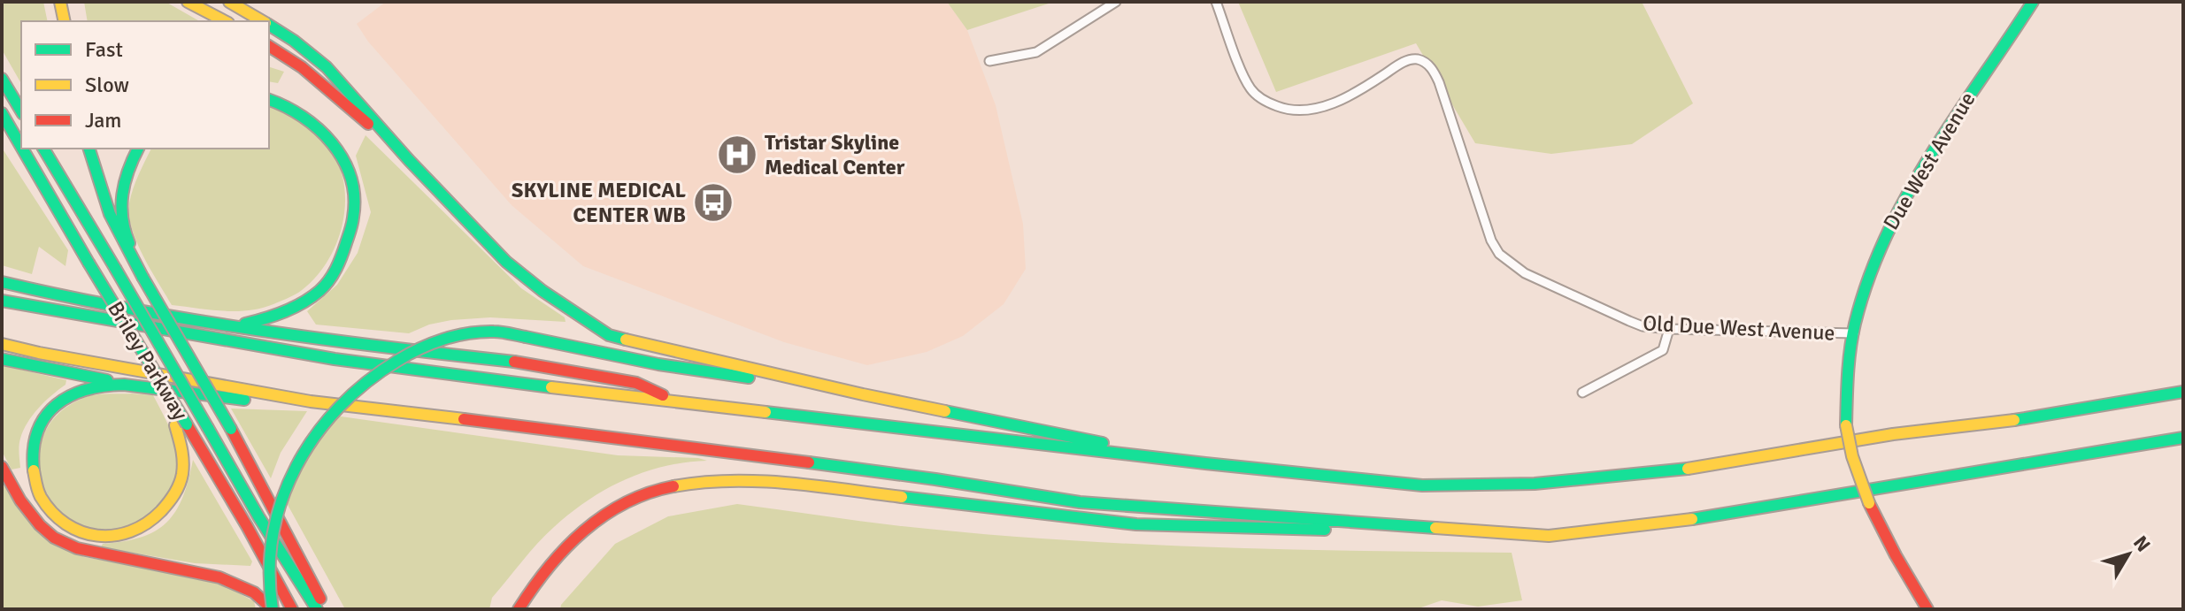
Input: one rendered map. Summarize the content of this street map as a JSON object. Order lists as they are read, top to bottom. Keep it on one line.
{"streets":{"main road":["Due West Avenue","Briley Parkway"],"street":["Old Due West Avenue"]},"crossings":[["Due West Avenue","Old Due West Avenue"]],"places":{"hospital":["Tristar Skyline Medical Center"],"bus stop":["SKYLINE MEDICAL CENTER WB"]},"legend":["Fast","Slow","Jam"],"north":"top right"}
